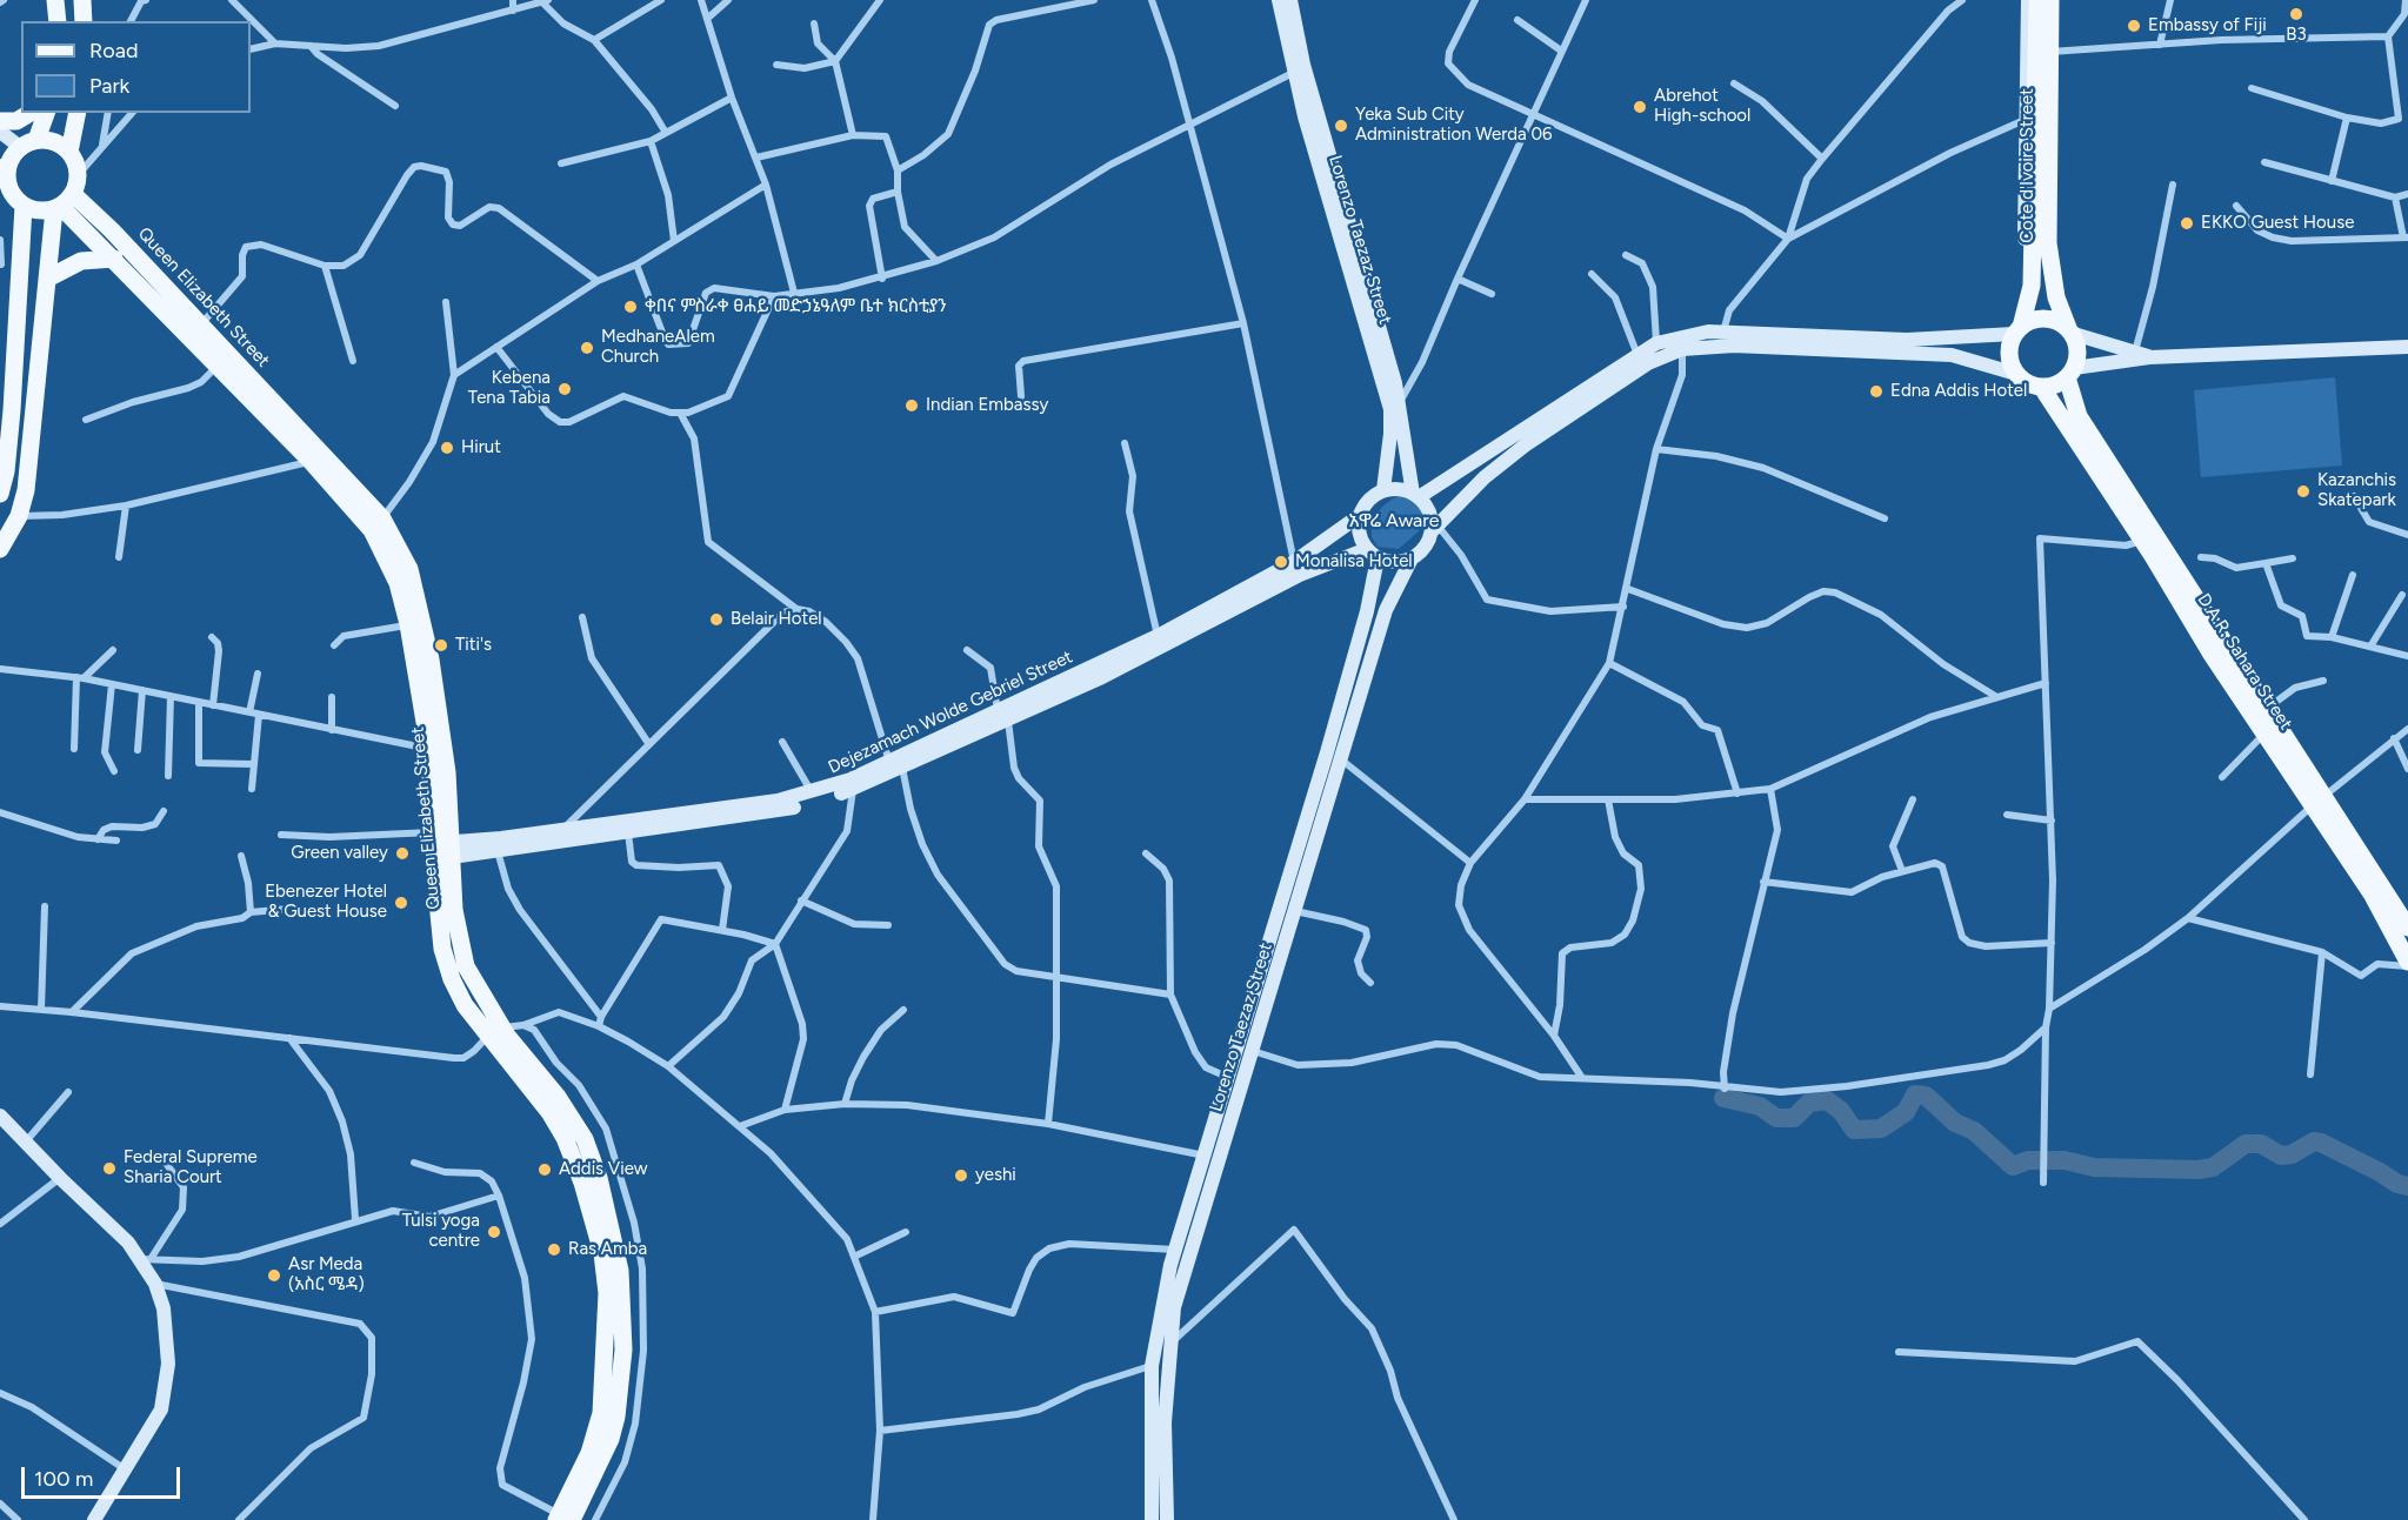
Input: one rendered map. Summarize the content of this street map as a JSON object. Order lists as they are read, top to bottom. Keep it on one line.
{"streets":{"main road":["Cote d'Ivoire Street","Lorenzo Taezaz Street","Queen Elizabeth Street","D.A.R. Sahara Street","Dejezamach Wolde Gebriel Street"]},"crossings":[["Cote d'Ivoire Street","D.A.R. Sahara Street"],["Lorenzo Taezaz Street","Dejezamach Wolde Gebriel Street"],["Queen Elizabeth Street","Dejezamach Wolde Gebriel Street"]],"districts":["አዋሬ Aware"],"places":["B3","Embassy of Fiji","Abrehot High-school","Yeka Sub City Administration Werda 06","EKKO Guest House","ቀበና ምስራቀ ፀሐይ መድኃኔዓለም ቤተ ክርስቲያን","MedhaneAlem Church","Kebena Tena Tabia","Edna Addis Hotel","Indian Embassy","Hirut","Kazanchis Skatepark","Monalisa Hotel","Belair Hotel","Titi's","Green valley","Ebenezer Hotel & Guest House","Federal Supreme Sharia Court","Addis View","yeshi","Tulsi yoga centre","Ras Amba","Asr Meda (አስር ሜዳ)"],"legend":["Road","Park"],"scale_bar":"100 m"}
